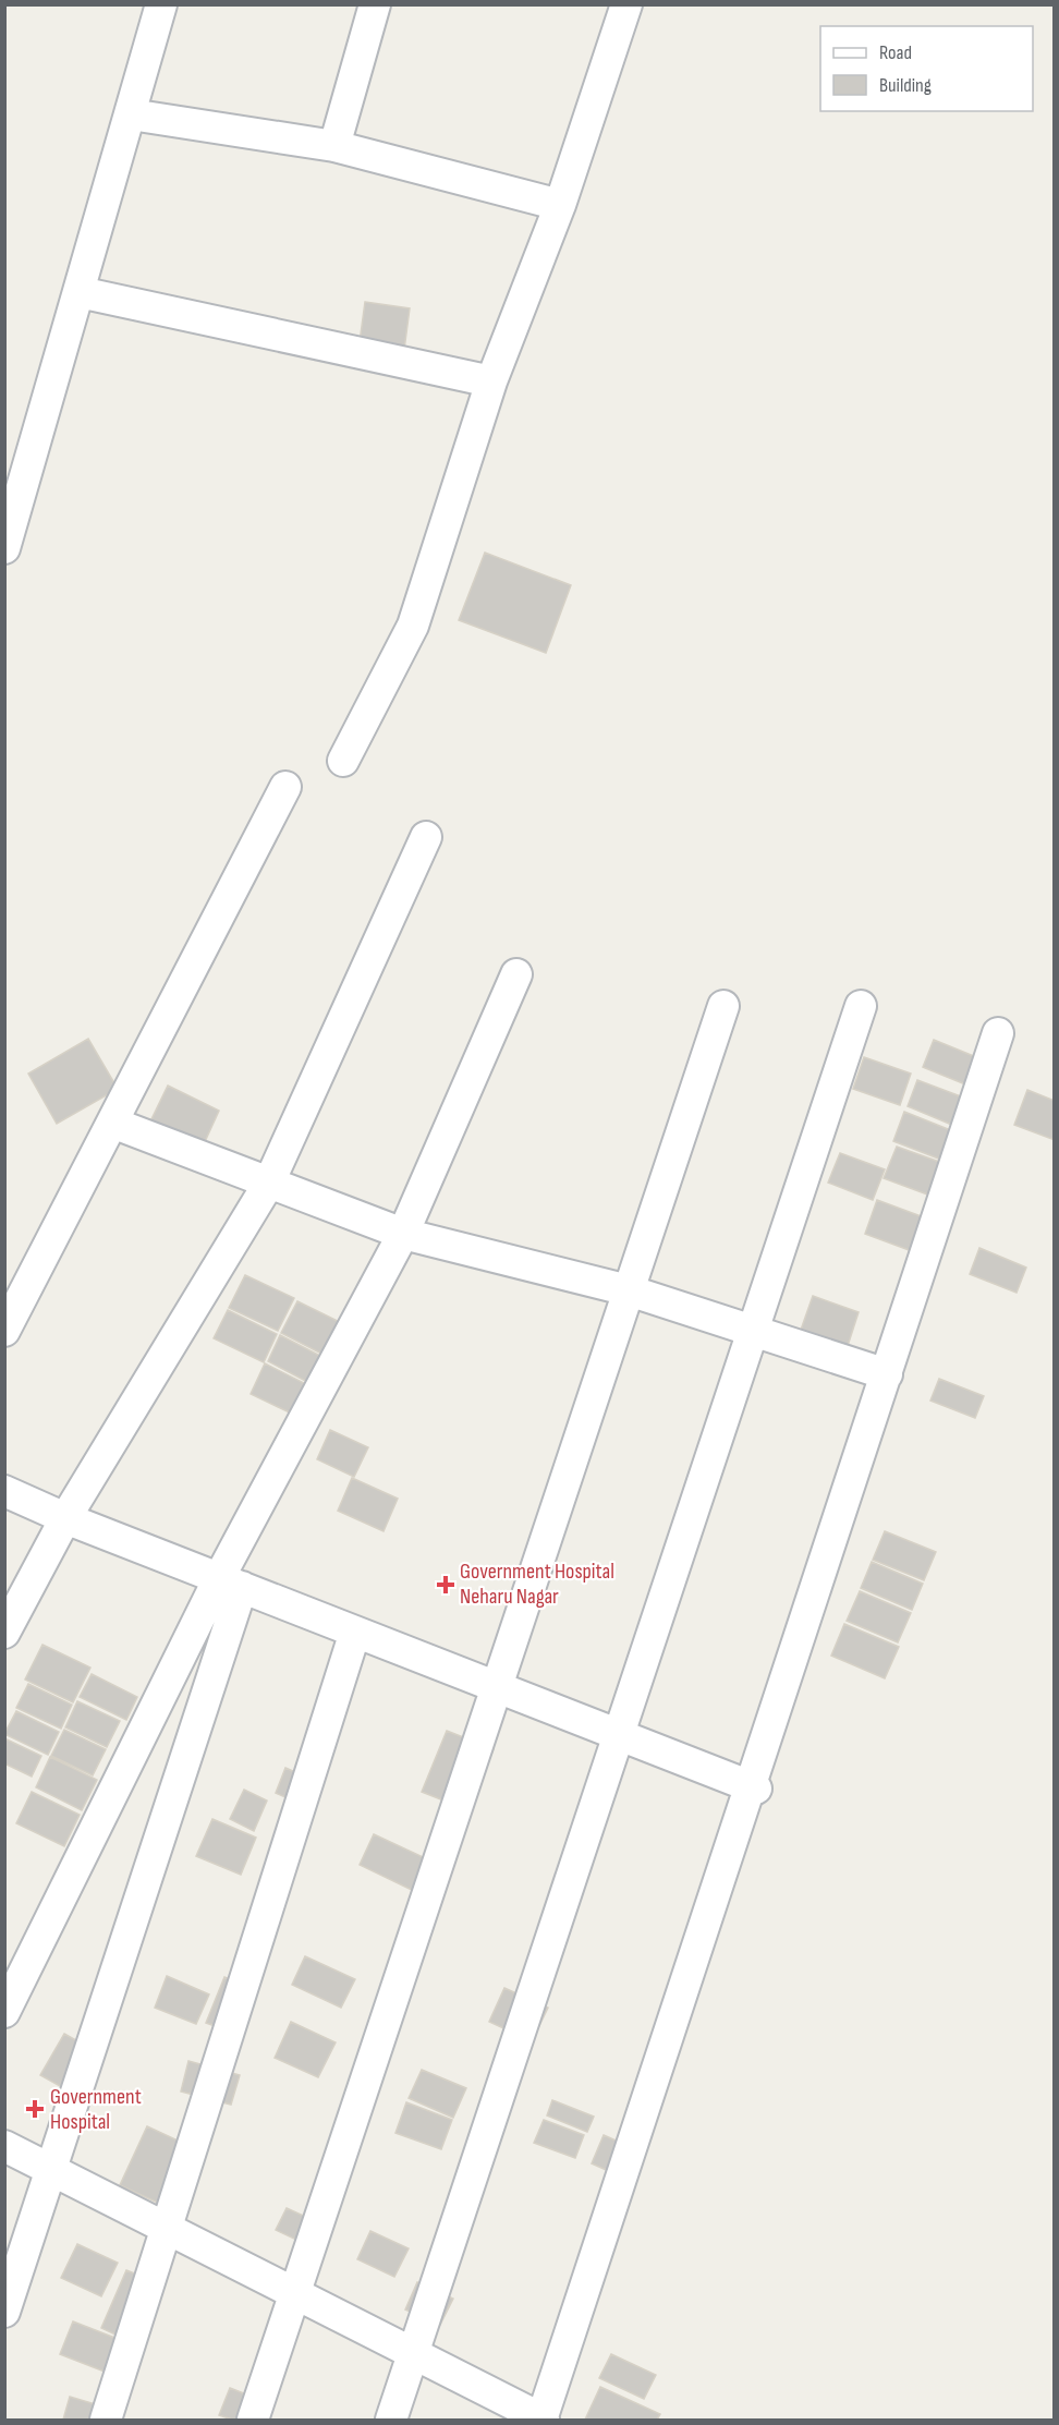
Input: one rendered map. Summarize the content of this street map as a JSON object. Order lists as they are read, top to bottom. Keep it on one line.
{"places":{"health":["Government Hospital Neharu Nagar","Government Hospital"]},"legend":["Road","Building"]}
